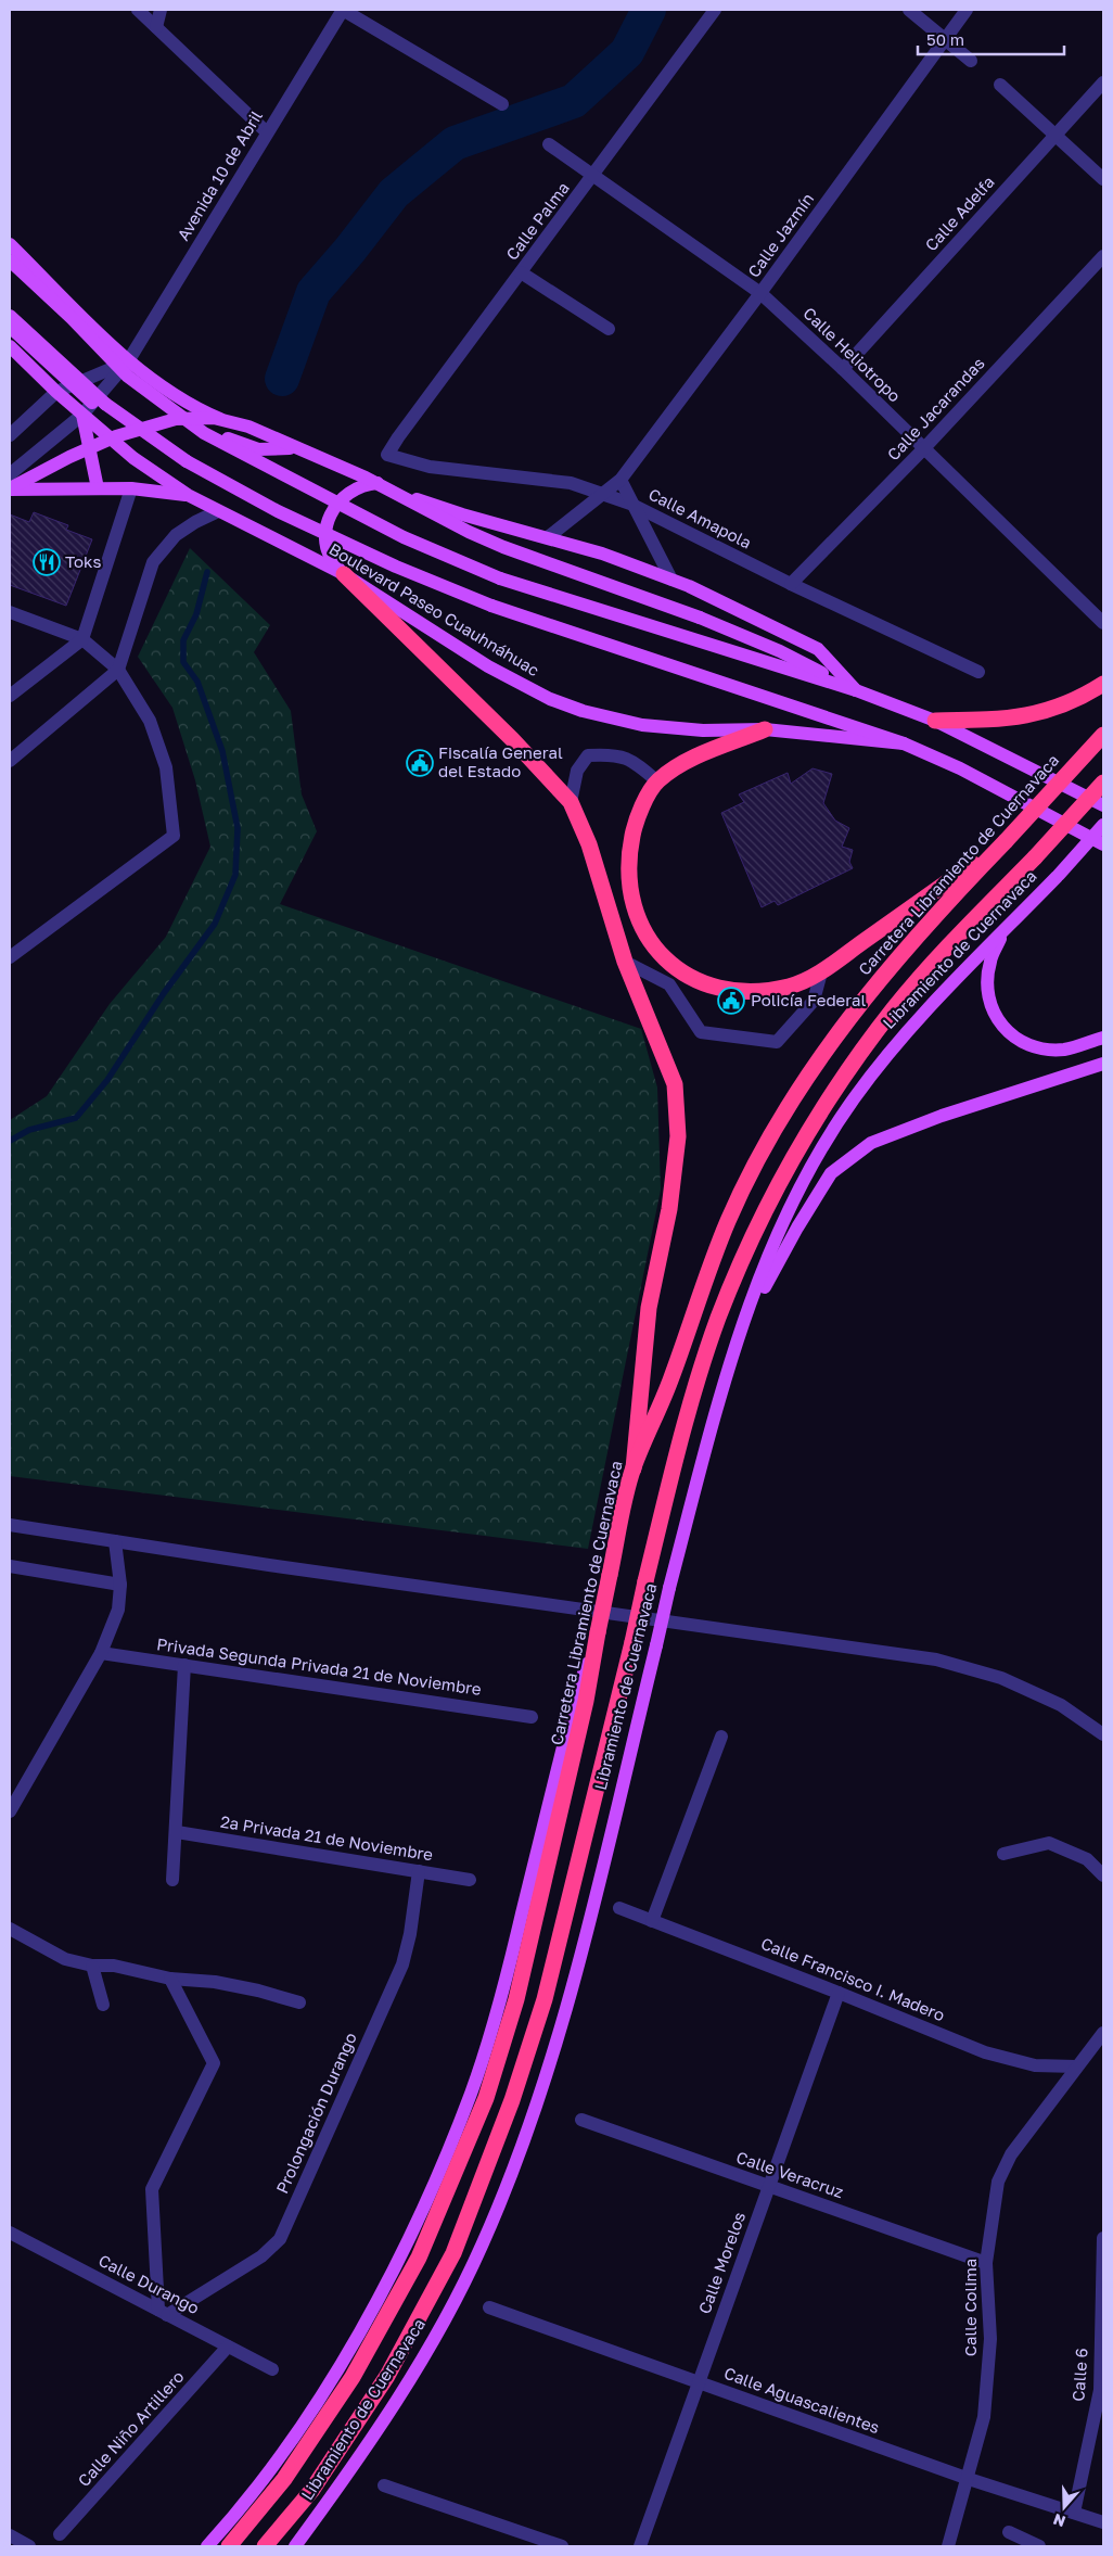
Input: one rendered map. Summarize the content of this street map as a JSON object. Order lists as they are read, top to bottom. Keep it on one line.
{"streets":{"highway":["Carretera Libramiento de Cuernavaca"],"main road":["Boulevard Paseo Cuauhnáhuac","Libramiento de Cuernavaca"],"street":["Avenida 10 de Abril","Calle Adelfa","Calle Palma","Calle Jazmín","Calle Heliotropo","Calle Jacarandas","Calle Amapola","Privada Segunda Privada 21 de Noviembre","2a Privada 21 de Noviembre","Calle Francisco I. Madero","Prolongación Durango","Calle Veracruz","Calle Morelos","Calle Durango","Calle Colima","Calle 6","Calle Aguascalientes","Calle Niño Artillero"]},"crossings":[["Calle Adelfa","Calle Heliotropo"],["Calle Palma","Calle Heliotropo"],["Calle Palma","Calle Amapola"],["Calle Jazmín","Calle Heliotropo"],["Calle Jazmín","Calle Amapola"],["Calle Heliotropo","Calle Jacarandas"],["Calle Jacarandas","Calle Amapola"],["2a Privada 21 de Noviembre","Prolongación Durango"],["Calle Francisco I. Madero","Calle Morelos"],["Calle Francisco I. Madero","Calle Colima"],["Prolongación Durango","Calle Durango"],["Calle Veracruz","Calle Morelos"],["Calle Veracruz","Calle Colima"],["Calle Morelos","Calle Aguascalientes"],["Calle Durango","Calle Niño Artillero"],["Calle Colima","Calle Aguascalientes"],["Calle 6","Calle Aguascalientes"]],"places":{"restaurant":["Toks"],"public building":["Fiscalía General del Estado","Policía Federal"]},"scale_bar":"50 m","north":"bottom"}
